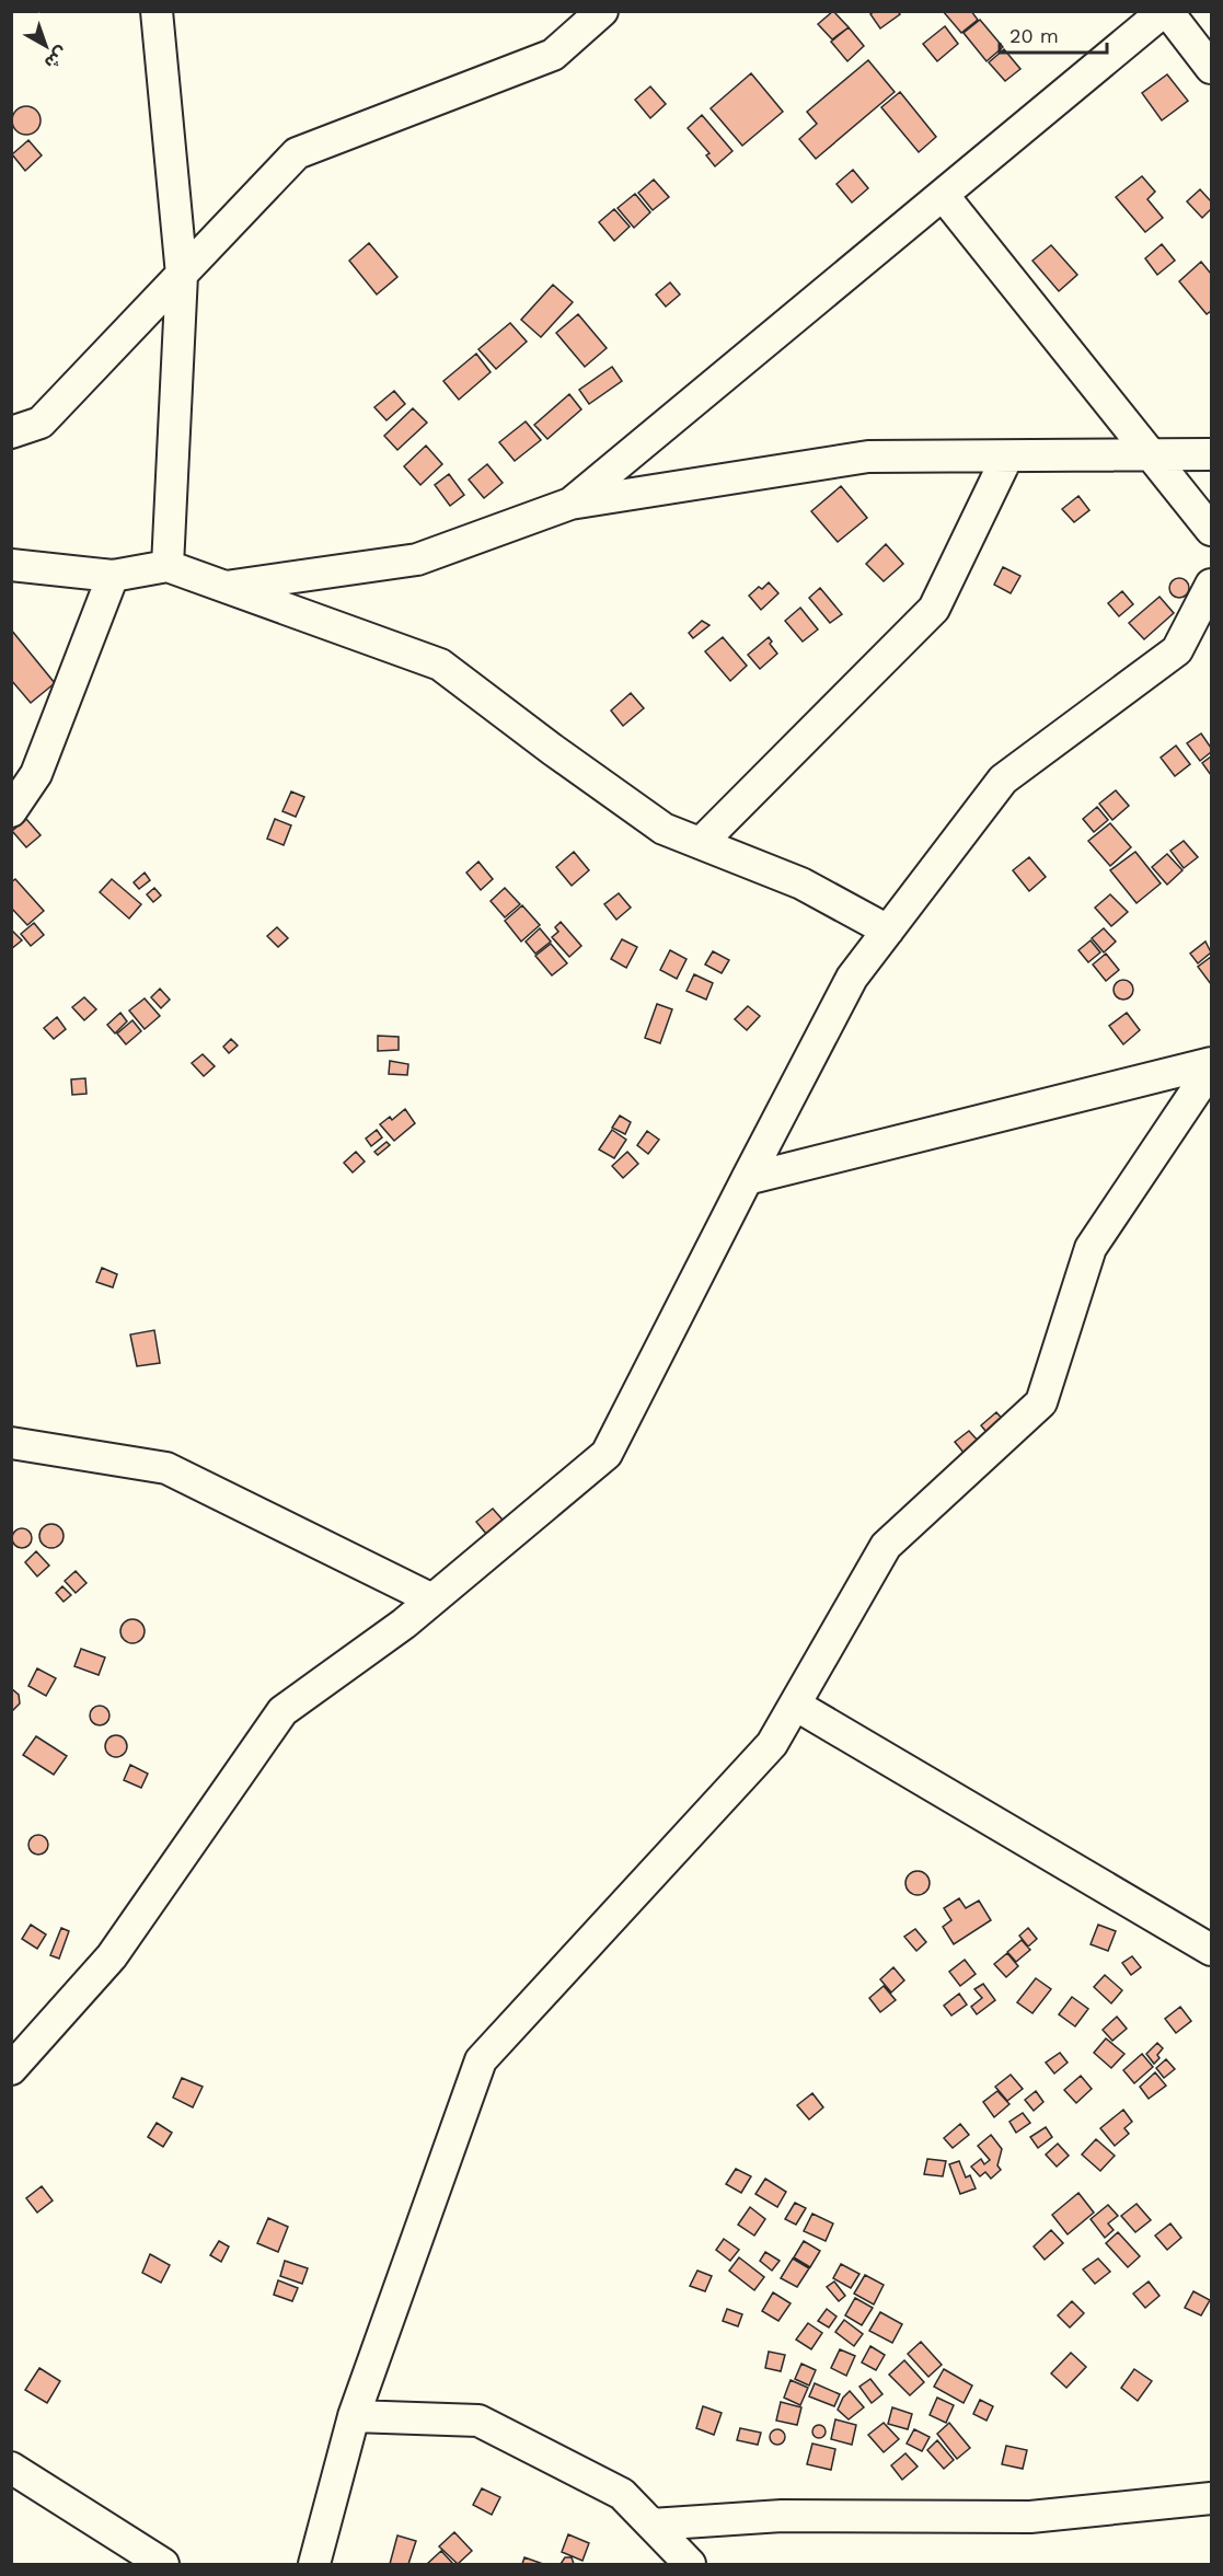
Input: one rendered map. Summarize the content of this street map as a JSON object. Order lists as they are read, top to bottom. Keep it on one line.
{"scale_bar":"20 m","north":"bottom right"}
